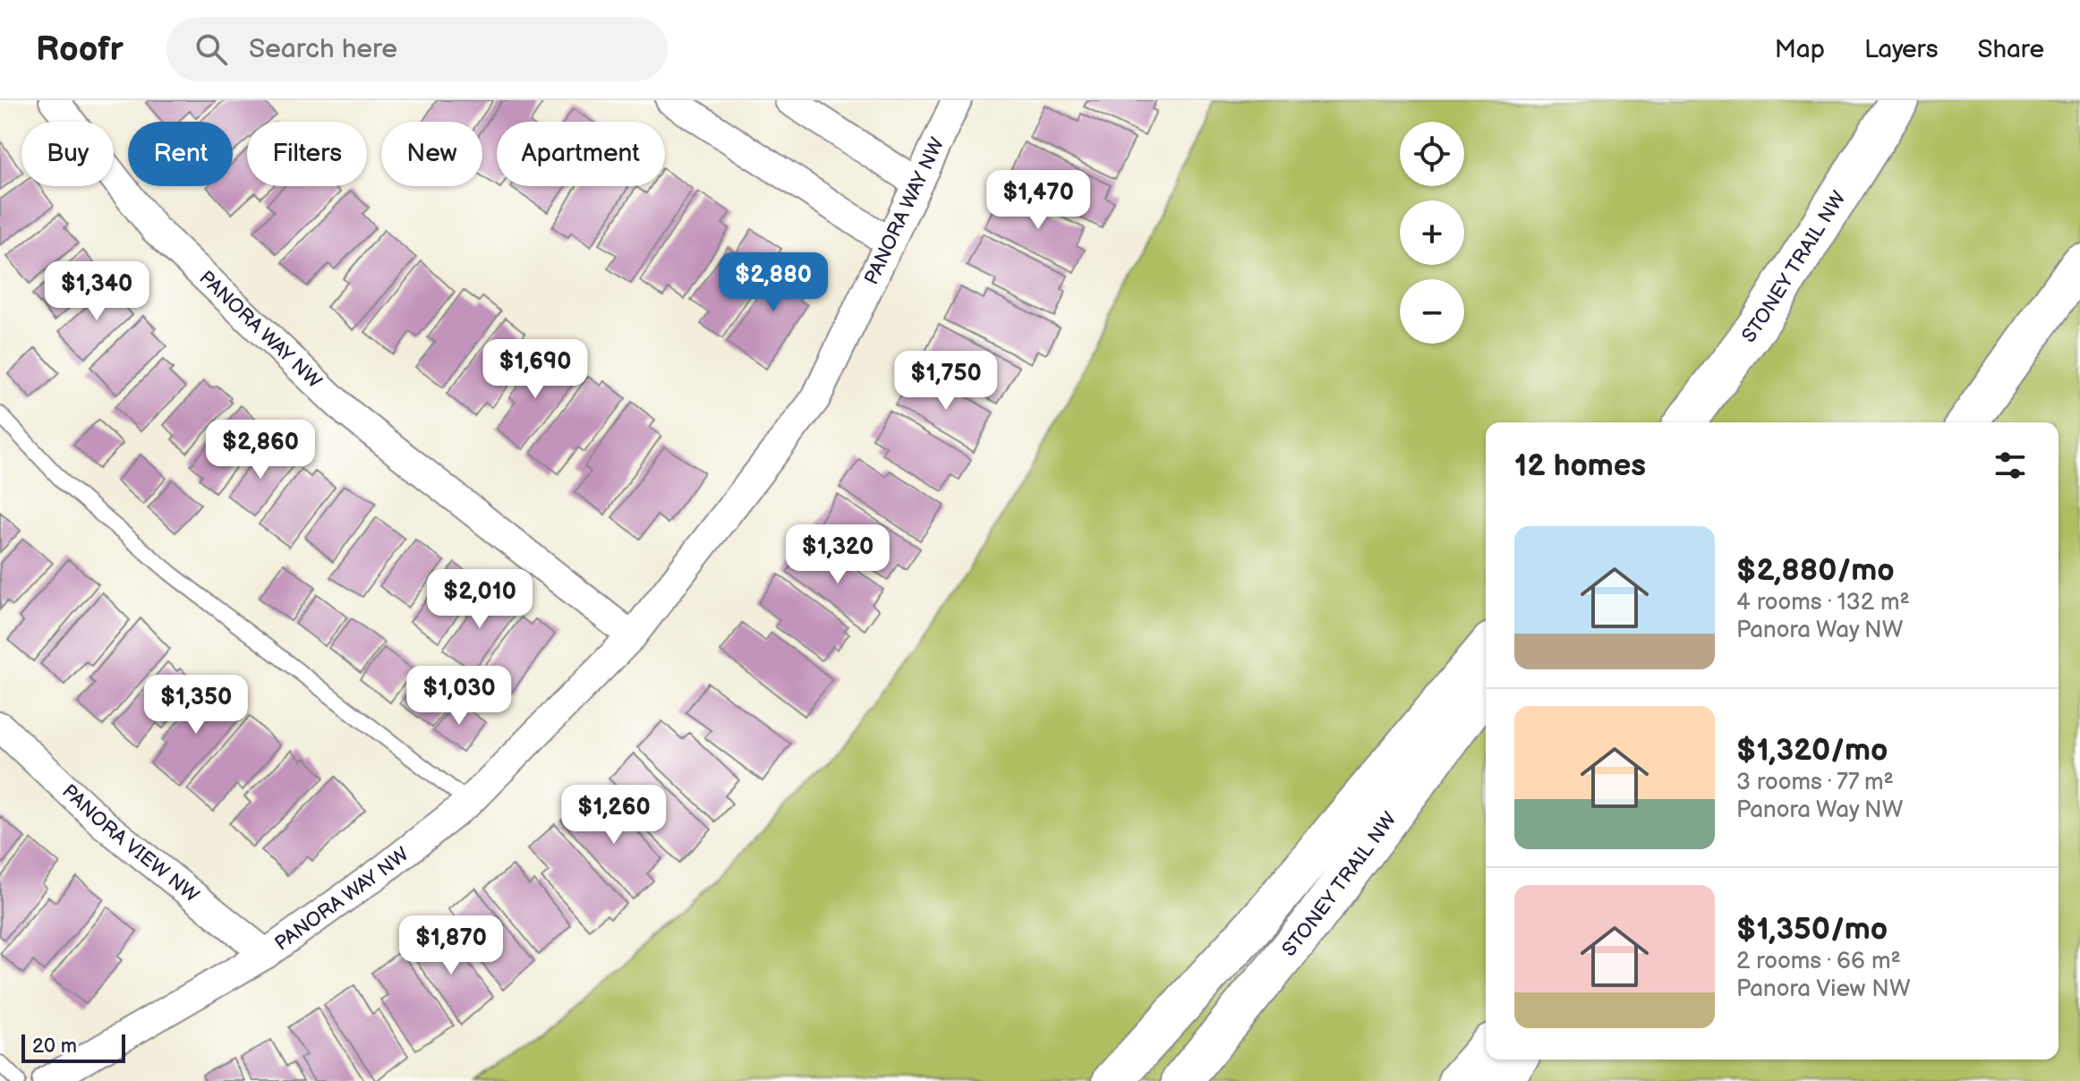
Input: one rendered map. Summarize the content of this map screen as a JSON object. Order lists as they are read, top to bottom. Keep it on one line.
{"streets":{"highway":["STONEY TRAIL NW"],"street":["PANORA WAY NW","PANORA VIEW NW"]},"crossings":[["PANORA WAY NW","PANORA VIEW NW"]],"scale_bar":"20 m","page":{"header":"Roofr","search":"Search here","nav":["Map","Layers","Share"],"map_buttons":["+","−"],"chip":["Buy","Rent","Filters","New","Apartment"],"price":["$1,470","$2,880","$1,340","$1,690","$1,750","$2,860","$1,320","$2,010","$1,030","$1,350","$1,260","$1,870"],"heading":"12 homes","list":[{"name":"$2,880/mo","note":"4 rooms · 132 m² · Panora Way NW"},{"name":"$1,320/mo","note":"3 rooms · 77 m² · Panora Way NW"},{"name":"$1,350/mo","note":"2 rooms · 66 m² · Panora View NW"}],"scale":"20 m"}}
